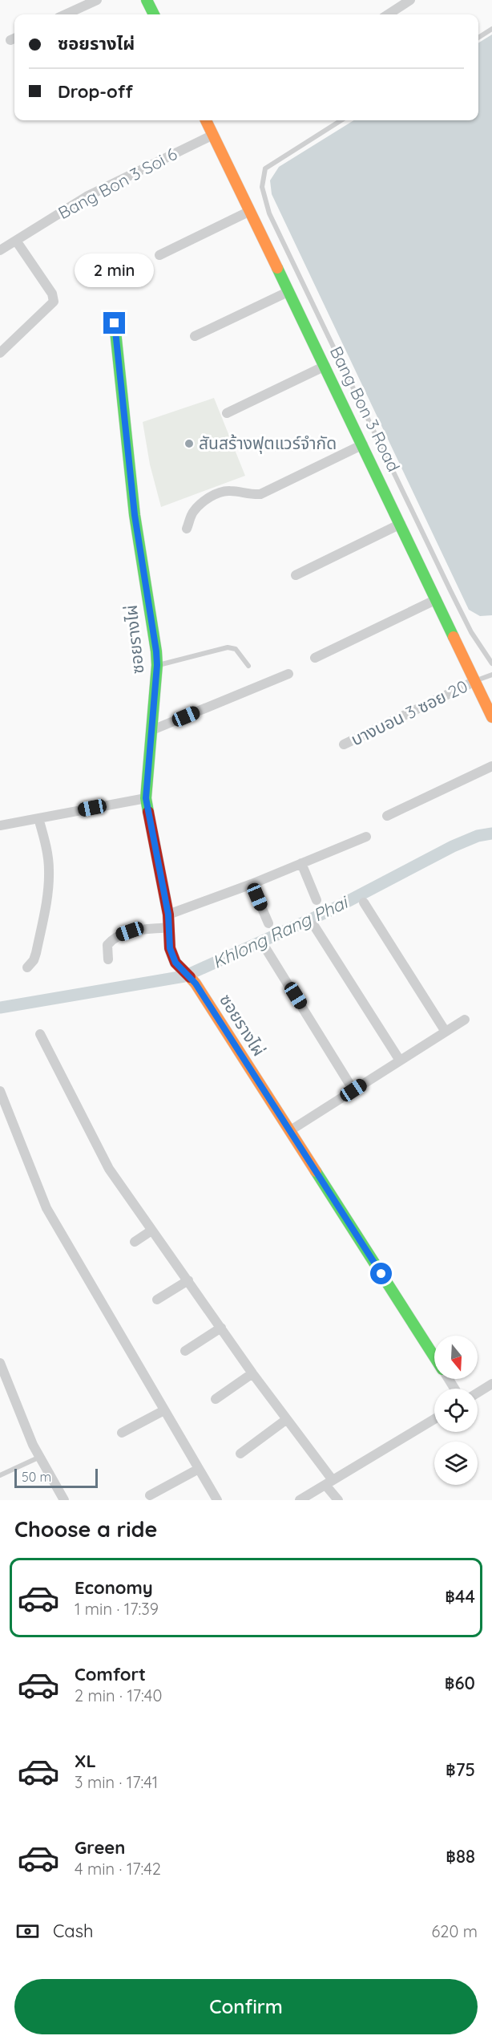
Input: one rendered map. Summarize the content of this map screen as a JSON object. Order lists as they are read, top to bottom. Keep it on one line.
{"streets":{"street":["Bang Bon 3 Soi 6","Bang Bon 3 Road","ซอยรางไผ่","บางบอน 3 ซอย 20"]},"crossings":[["Bang Bon 3 Soi 6","Bang Bon 3 Road"],["Bang Bon 3 Road","บางบอน 3 ซอย 20"]],"water":["Khlong Rang Phai"],"places":["สันสร้างฟุตแวร์จำกัด"],"scale_bar":"50 m","north":"bottom","page":{"banner":["ซอยรางไผ่","Drop-off"],"bubble":"2 min","scale":"50 m","heading":"Choose a ride","list":[{"name":"Economy","note":"1 min · 17:39","value":"฿44"},{"name":"Comfort","note":"2 min · 17:40","value":"฿60"},{"name":"XL","note":"3 min · 17:41","value":"฿75"},{"name":"Green","note":"4 min · 17:42","value":"฿88"}],"pay":["Cash","620 m"],"buttons":"Confirm"}}
